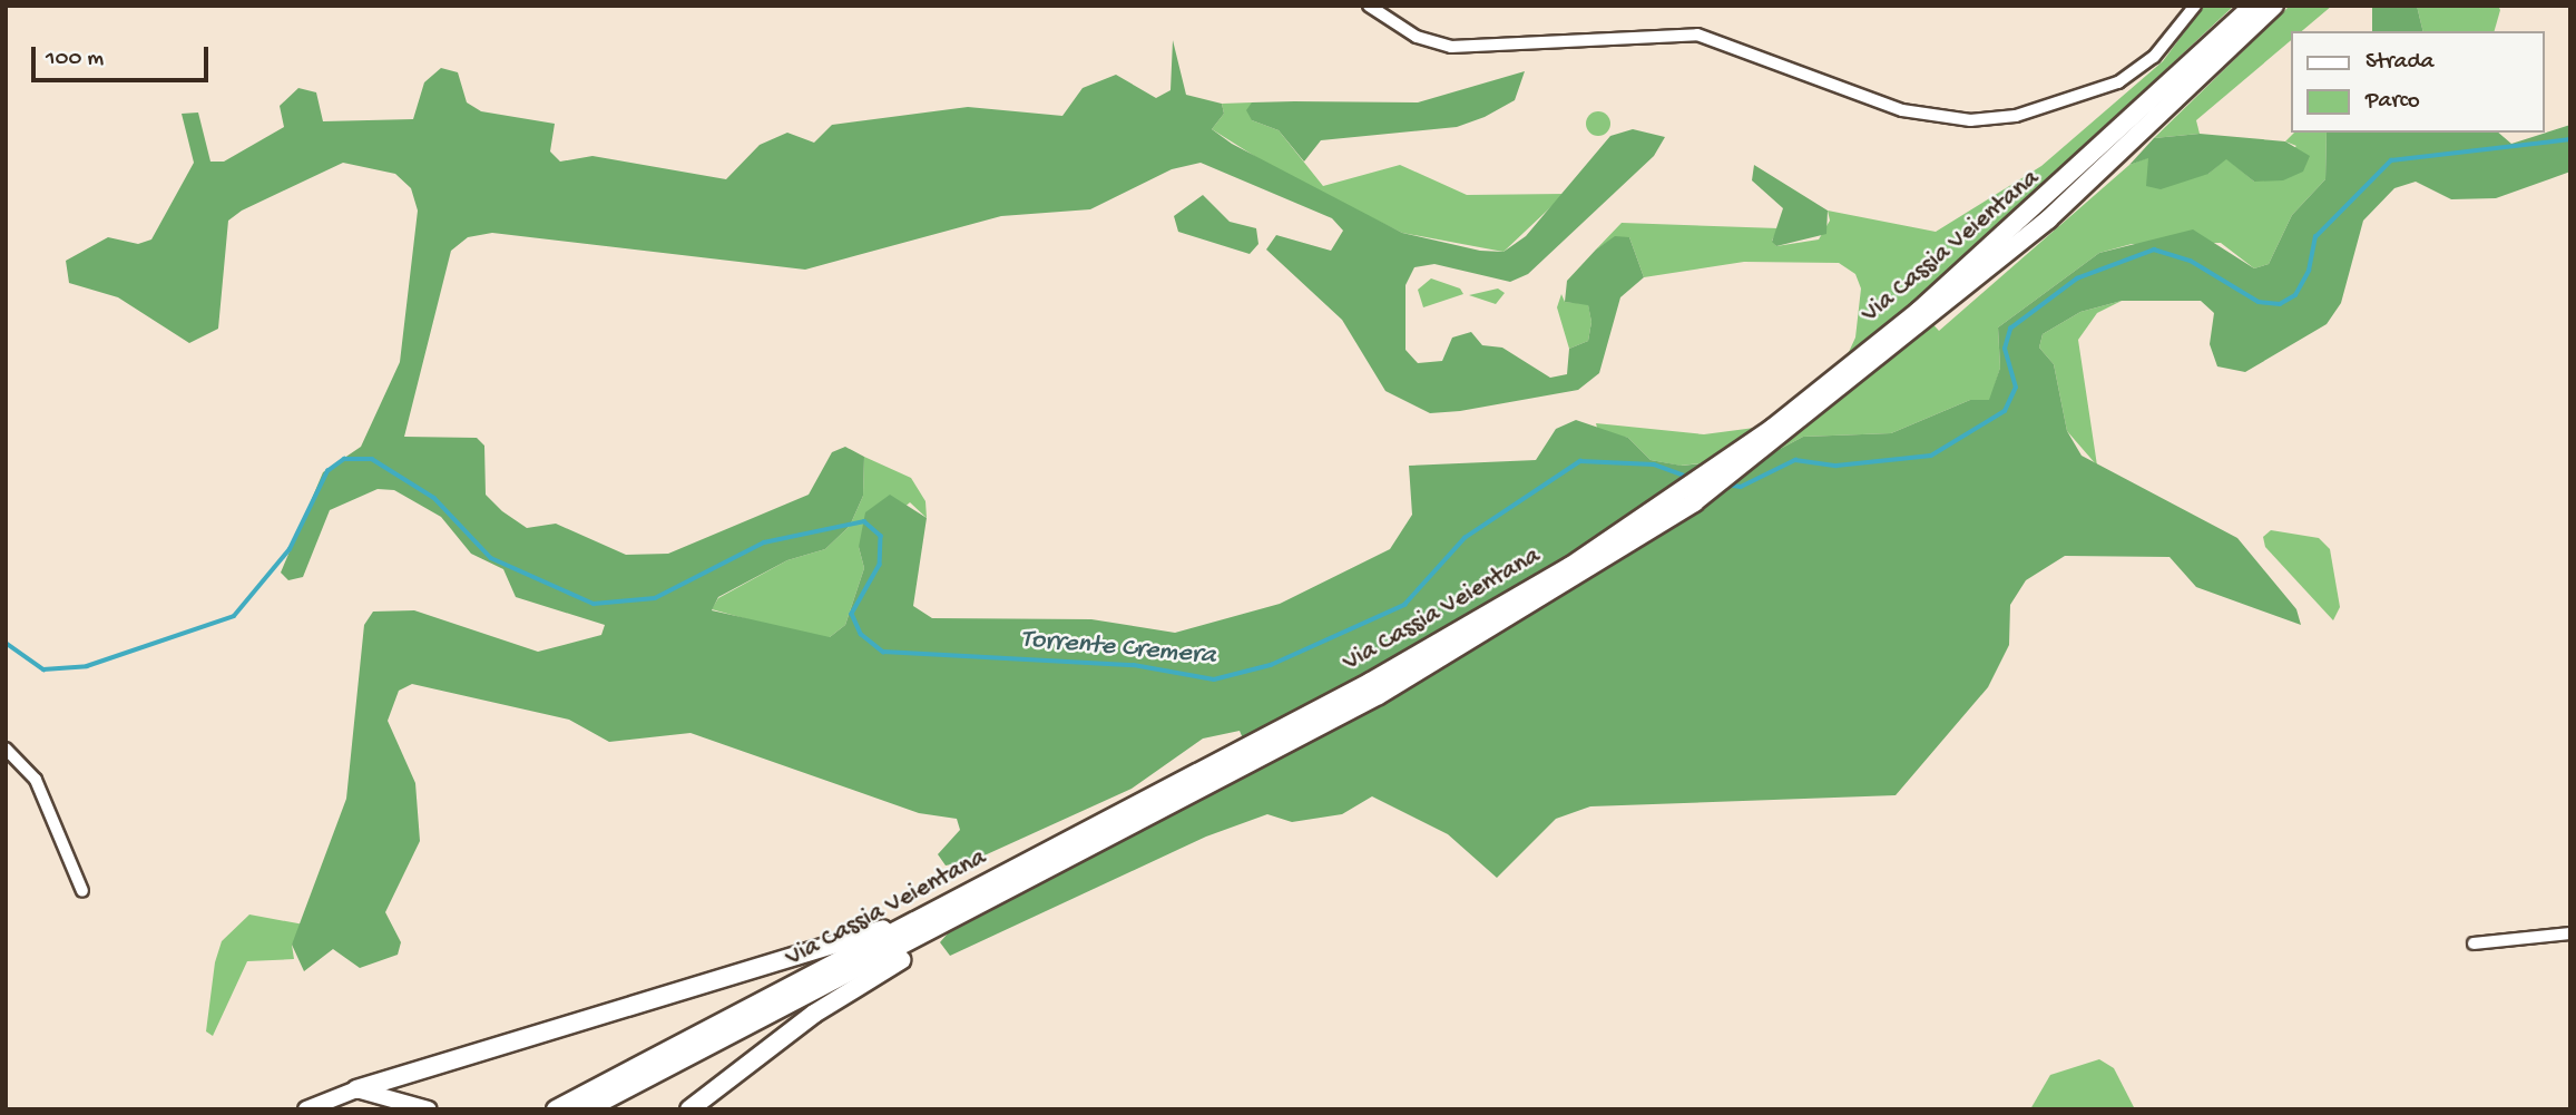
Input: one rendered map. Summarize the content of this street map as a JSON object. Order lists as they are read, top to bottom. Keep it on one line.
{"streets":{"highway":["Via Cassia Veientana"]},"water":["Torrente Cremera"],"legend":["Strada","Parco"],"scale_bar":"100 m"}
